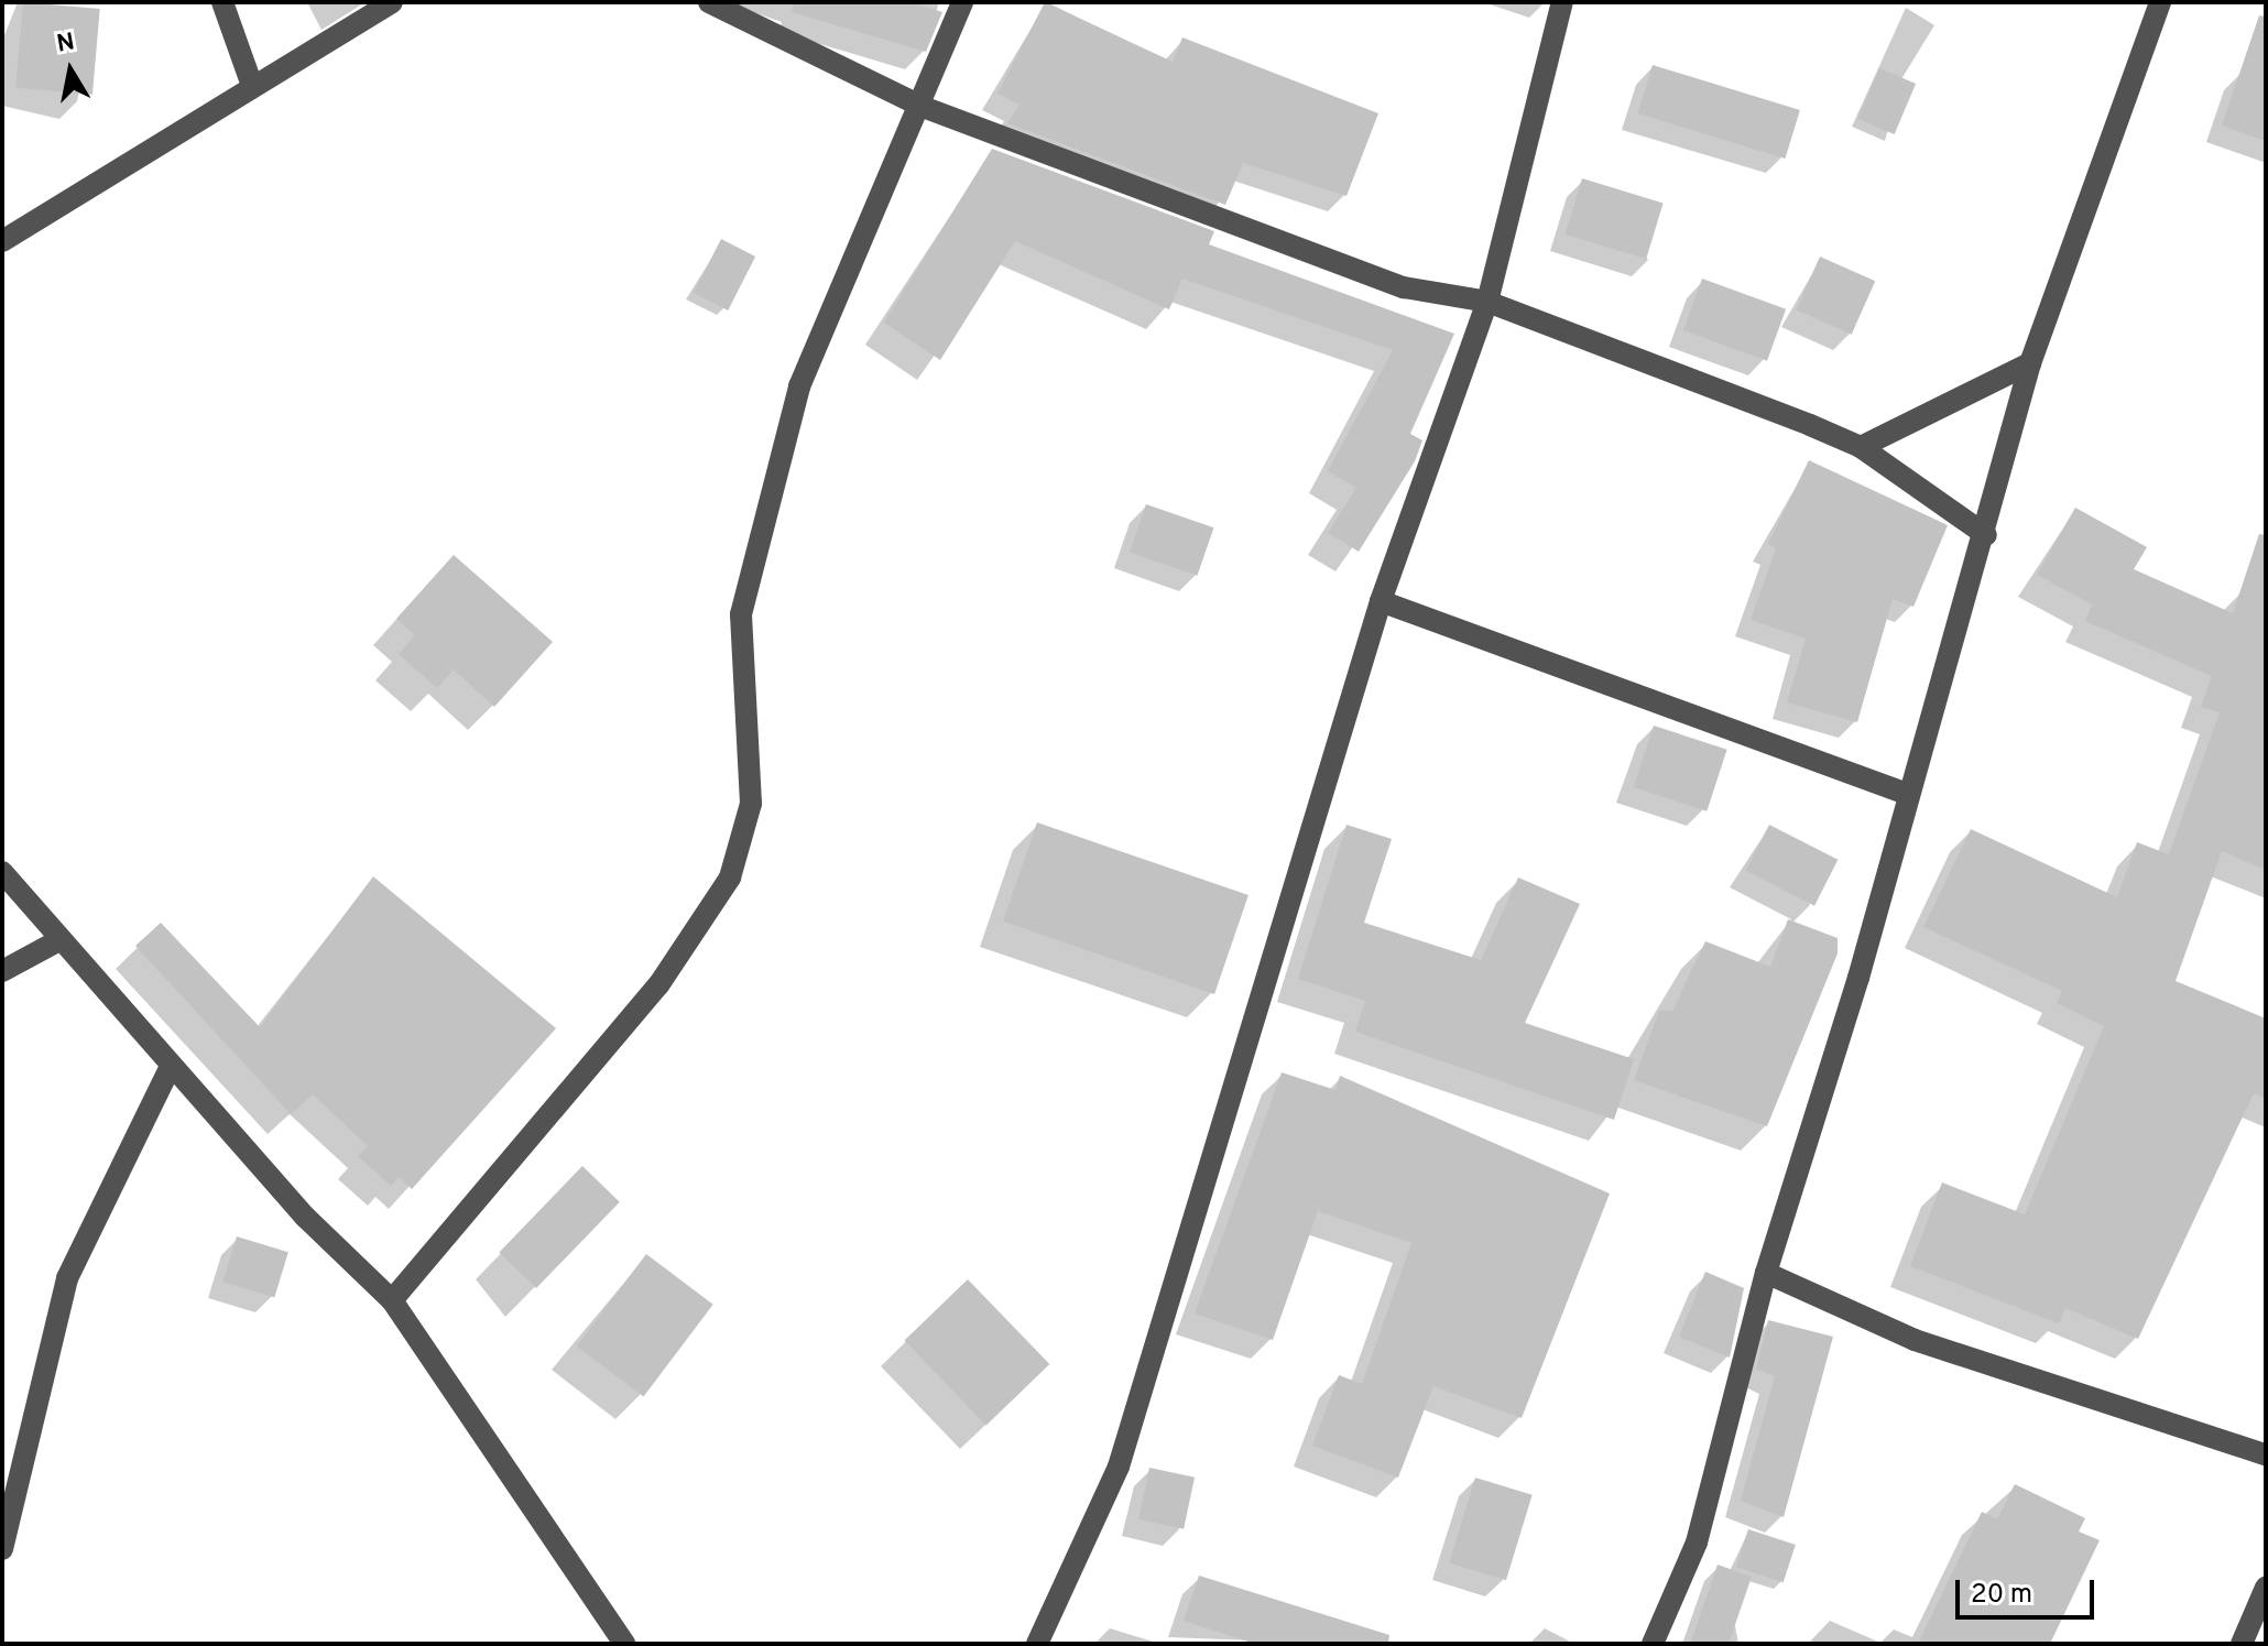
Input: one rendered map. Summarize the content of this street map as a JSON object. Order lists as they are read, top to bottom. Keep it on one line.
{"scale_bar":"20 m","north":"top"}
